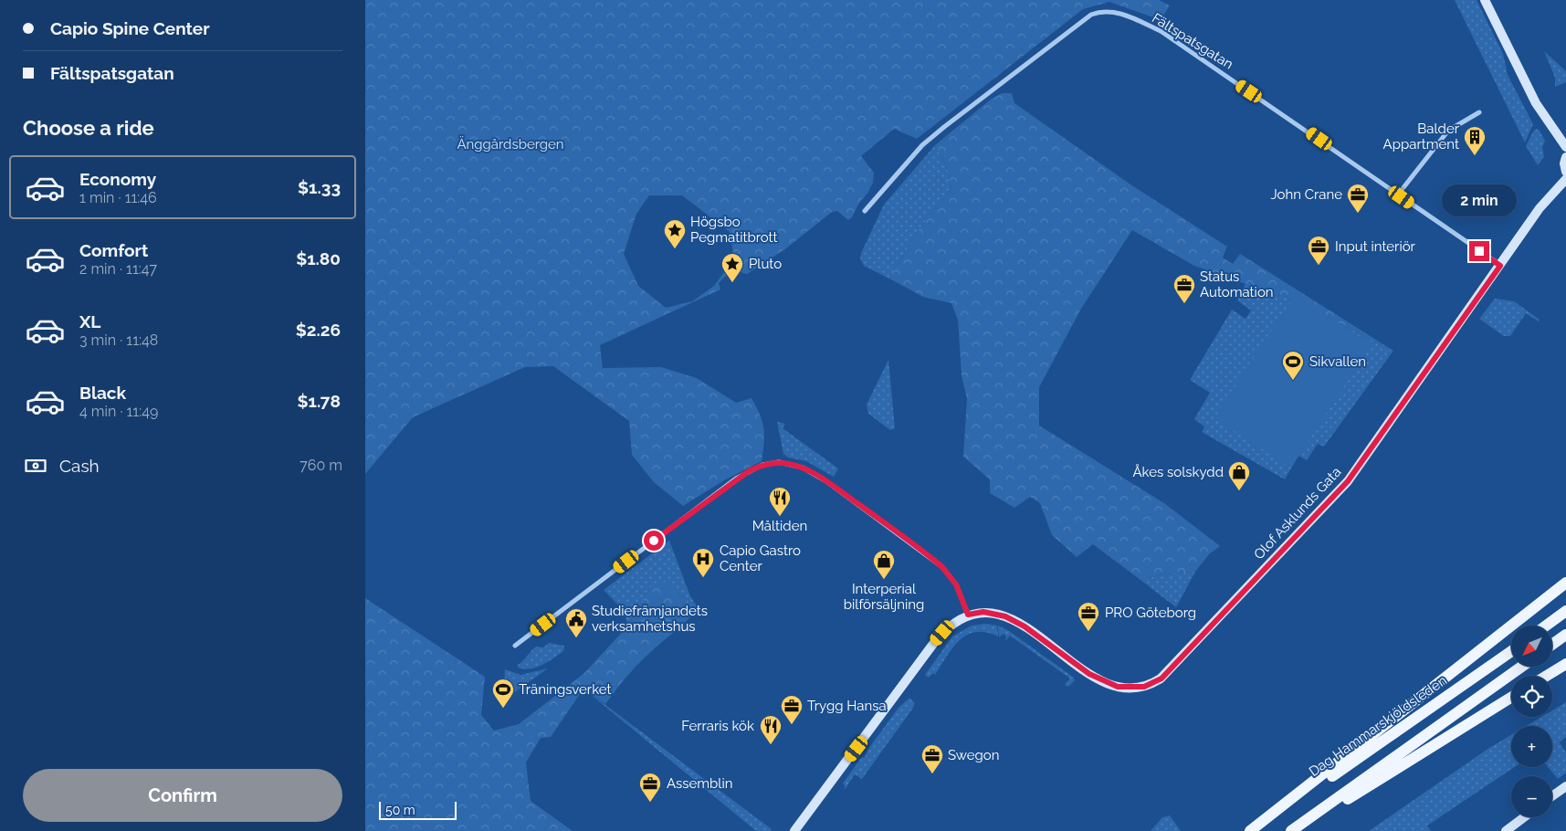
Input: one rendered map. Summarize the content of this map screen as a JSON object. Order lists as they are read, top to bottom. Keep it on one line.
{"streets":{"main road":["Dag Hammarskjöldsleden"],"street":["Fältspatsgatan","Olof Asklunds Gata"]},"crossings":[["Fältspatsgatan","Olof Asklunds Gata"]],"parks":["Änggårdsbergen"],"places":{"building":["Balder Appartment"],"office":["John Crane","Input interiör","Status Automation","PRO Göteborg","Trygg Hansa","Swegon","Assemblin"],"place":["Högsbo Pegmatitbrott","Pluto"],"sports":["Sikvallen","Träningsverket"],"shop":["Åkes solskydd","Interperial bilförsäljning"],"restaurant":["Måltiden","Ferraris kök"],"hospital":["Capio Gastro Center"],"public building":["Studiefrämjandets verksamhetshus"]},"scale_bar":"50 m","north":"bottom left","page":{"banner":["Capio Spine Center","Fältspatsgatan"],"heading":"Choose a ride","list":[{"name":"Economy","note":"1 min · 11:46","value":"$1.33"},{"name":"Comfort","note":"2 min · 11:47","value":"$1.80"},{"name":"XL","note":"3 min · 11:48","value":"$2.26"},{"name":"Black","note":"4 min · 11:49","value":"$1.78"}],"bubble":"2 min","pay":["Cash","760 m"],"map_buttons":["+","−"],"buttons":"Confirm","scale":"50 m"}}
